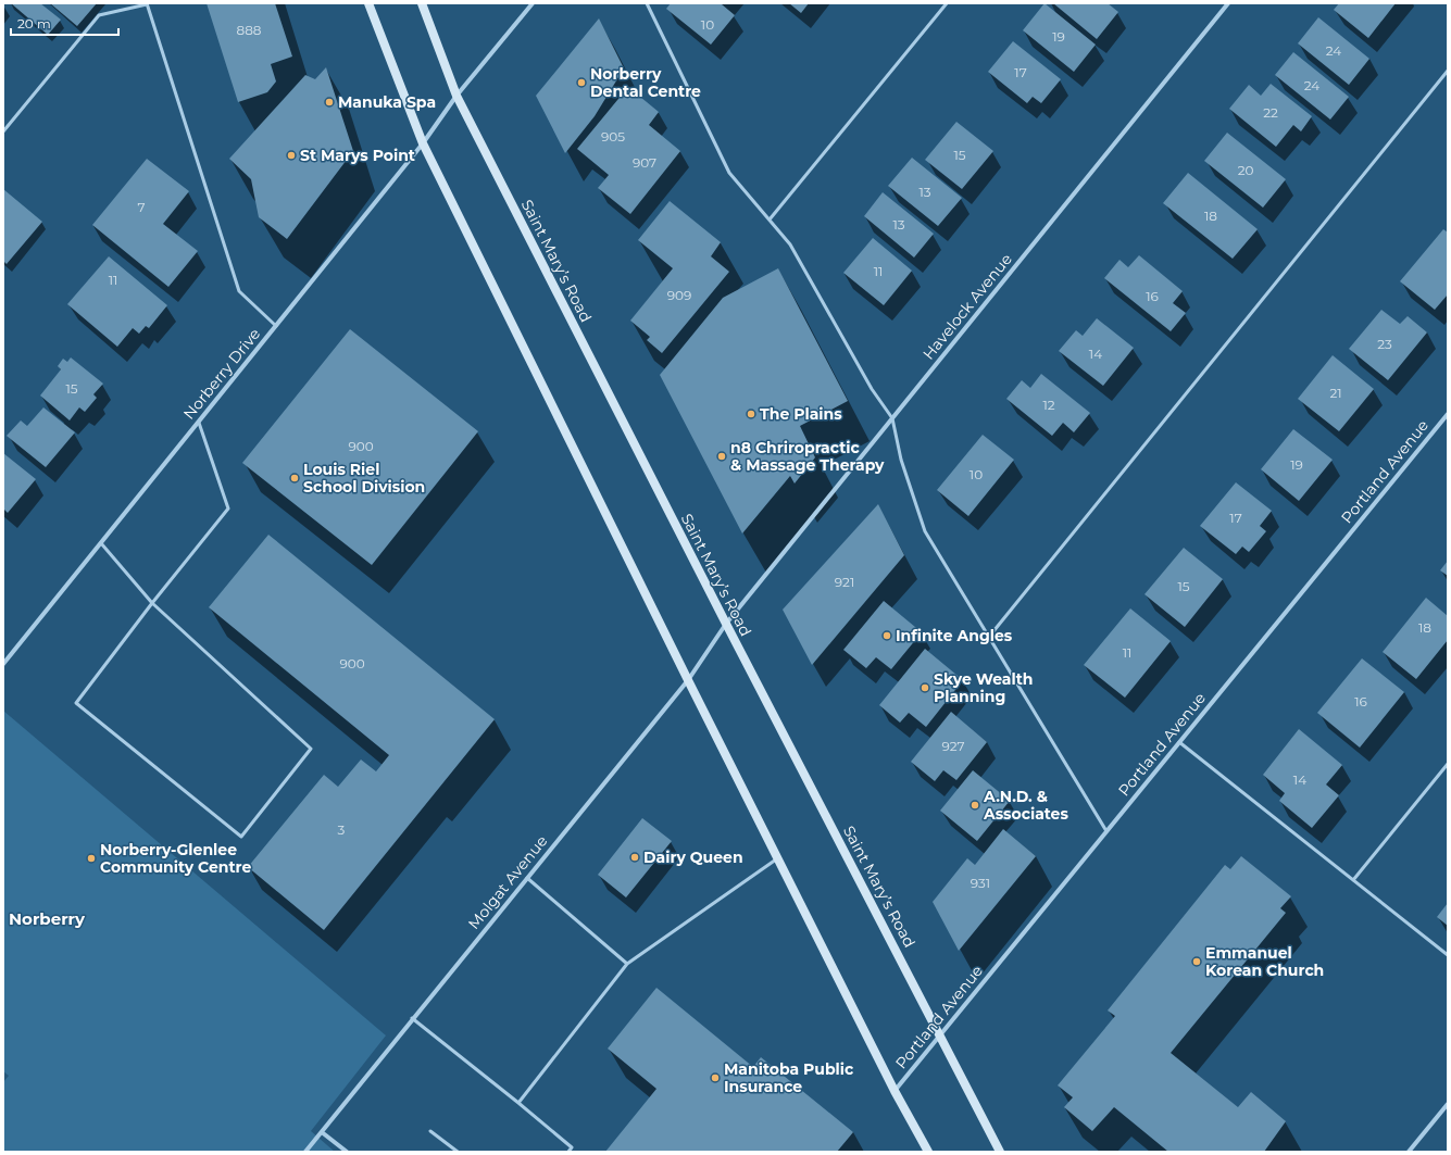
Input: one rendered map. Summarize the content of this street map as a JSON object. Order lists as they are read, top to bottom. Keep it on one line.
{"streets":{"main road":["Saint Mary’s Road"],"street":["Havelock Avenue","Norberry Drive","Portland Avenue","Molgat Avenue"]},"crossings":[["Saint Mary’s Road","Havelock Avenue"],["Saint Mary’s Road","Norberry Drive"],["Saint Mary’s Road","Portland Avenue"],["Saint Mary’s Road","Molgat Avenue"],["Havelock Avenue","Molgat Avenue"]],"districts":["Norberry"],"places":["Norberry Dental Centre","Manuka Spa","St Marys Point","The Plains","n8 Chriropractic & Massage Therapy","Louis Riel School Division","Infinite Angles","Skye Wealth Planning","A.N.D. & Associates","Dairy Queen","Norberry-Glenlee Community Centre","Emmanuel Korean Church","Manitoba Public Insurance"],"house_numbers":["10","888","19","24","17","24","22","905","15","907","20","13","7","18","13","11","11","909","16","23","14","15","21","12","900","19","10","17","921","15","18","11","900","16","927","14","3","931"],"scale_bar":"20 m"}
